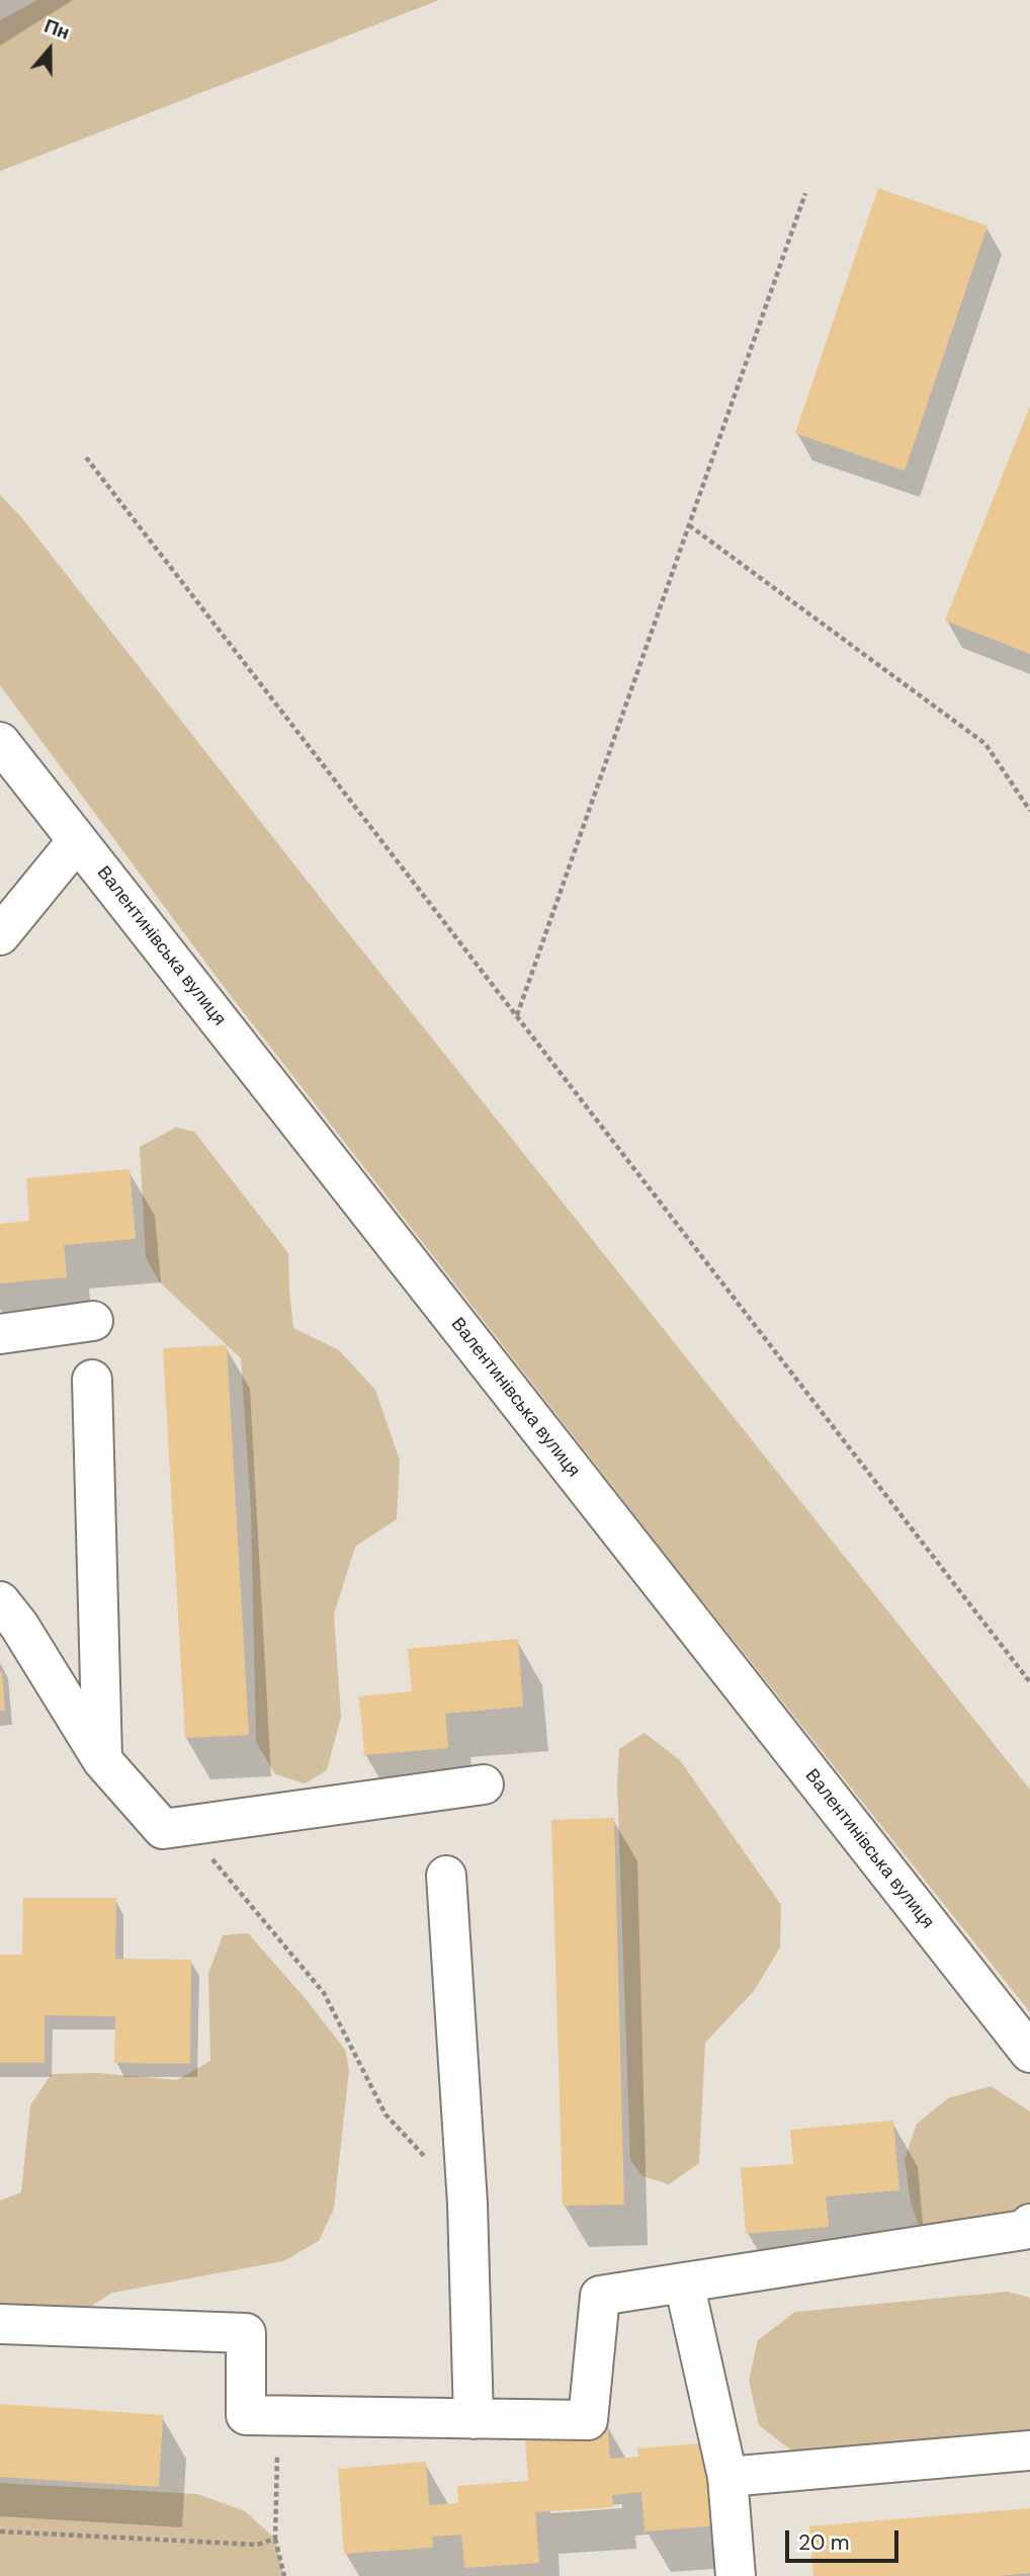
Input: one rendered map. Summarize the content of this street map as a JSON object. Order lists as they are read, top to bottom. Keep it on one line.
{"streets":{"street":["Валентинівська вулиця"]},"scale_bar":"20 m","north":"top"}
